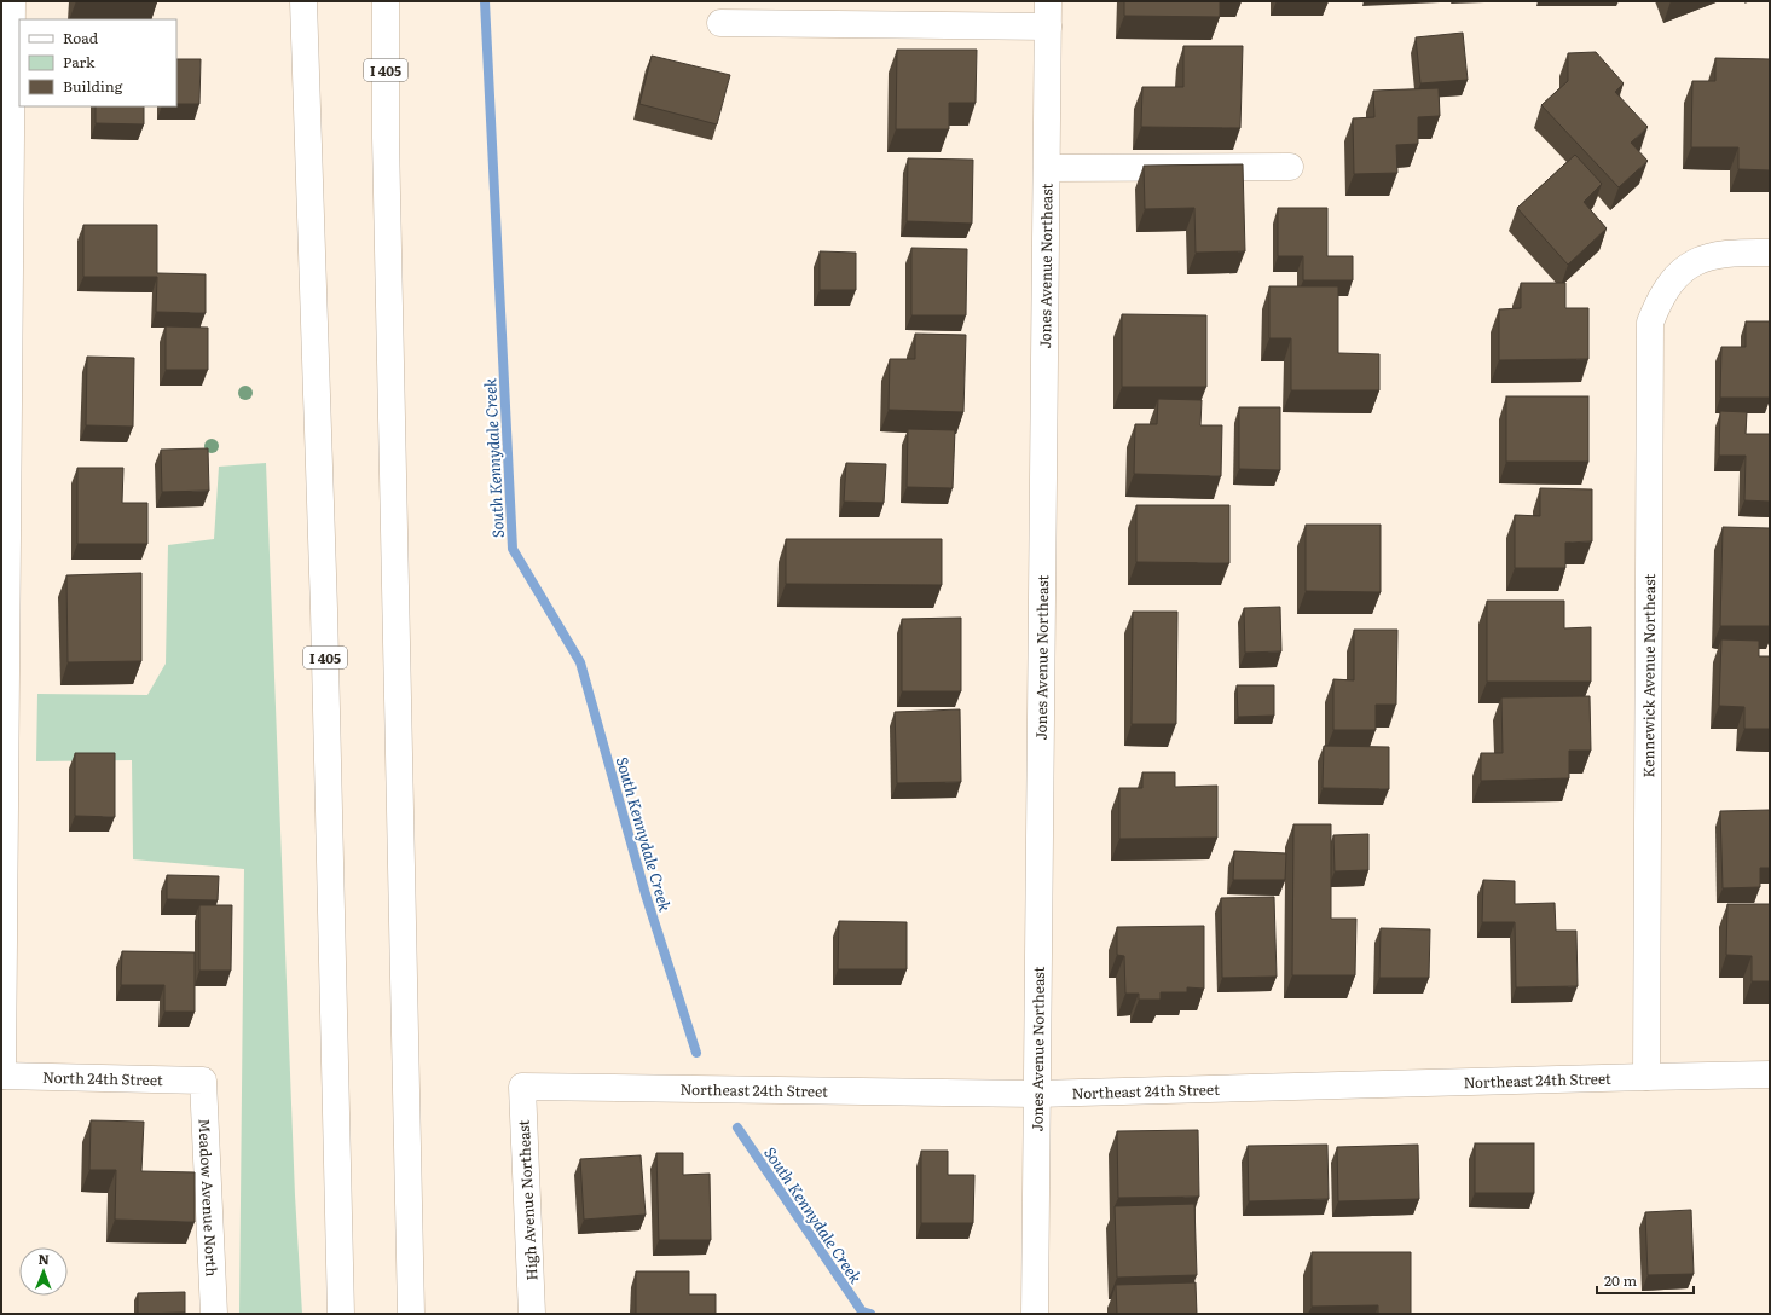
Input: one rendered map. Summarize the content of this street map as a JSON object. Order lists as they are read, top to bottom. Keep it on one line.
{"streets":{"main road":["I 405","Jones Avenue Northeast","Kennewick Avenue Northeast","North 24th Street","Northeast 24th Street","Meadow Avenue North","High Avenue Northeast"]},"crossings":[["Jones Avenue Northeast","Northeast 24th Street"],["Kennewick Avenue Northeast","Northeast 24th Street"],["North 24th Street","Meadow Avenue North"],["Northeast 24th Street","High Avenue Northeast"]],"water":["South Kennydale Creek"],"legend":["Road","Park","Building"],"scale_bar":"20 m","north":"top"}
